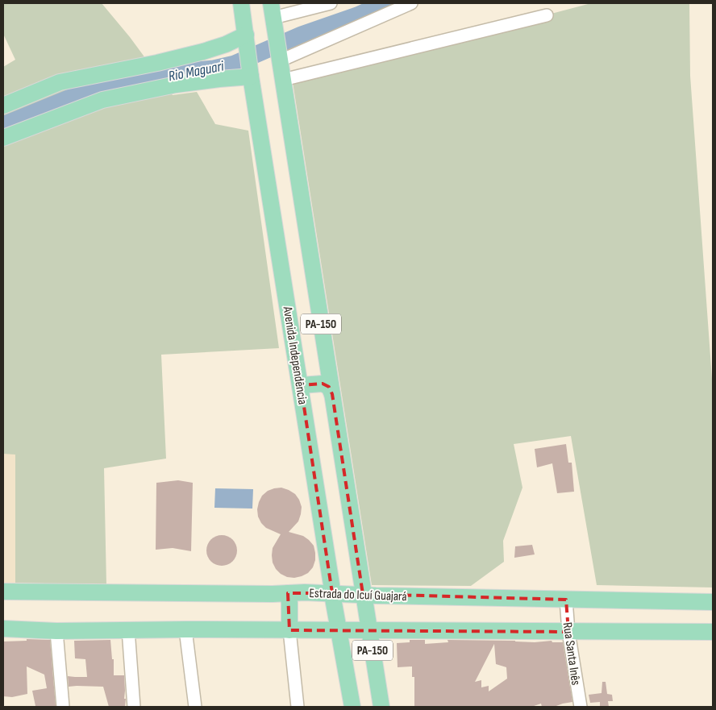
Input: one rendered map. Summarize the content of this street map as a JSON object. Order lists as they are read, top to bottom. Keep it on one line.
{"streets":{"main road":["PA-150","Avenida Independência","Estrada do Icuí Guajará"],"street":["Rua Santa Inês"]},"crossings":[["PA-150","Estrada do Icuí Guajará"],["Avenida Independência","Estrada do Icuí Guajará"],["Estrada do Icuí Guajará","Rua Santa Inês"]],"water":["Rio Maguari"]}
